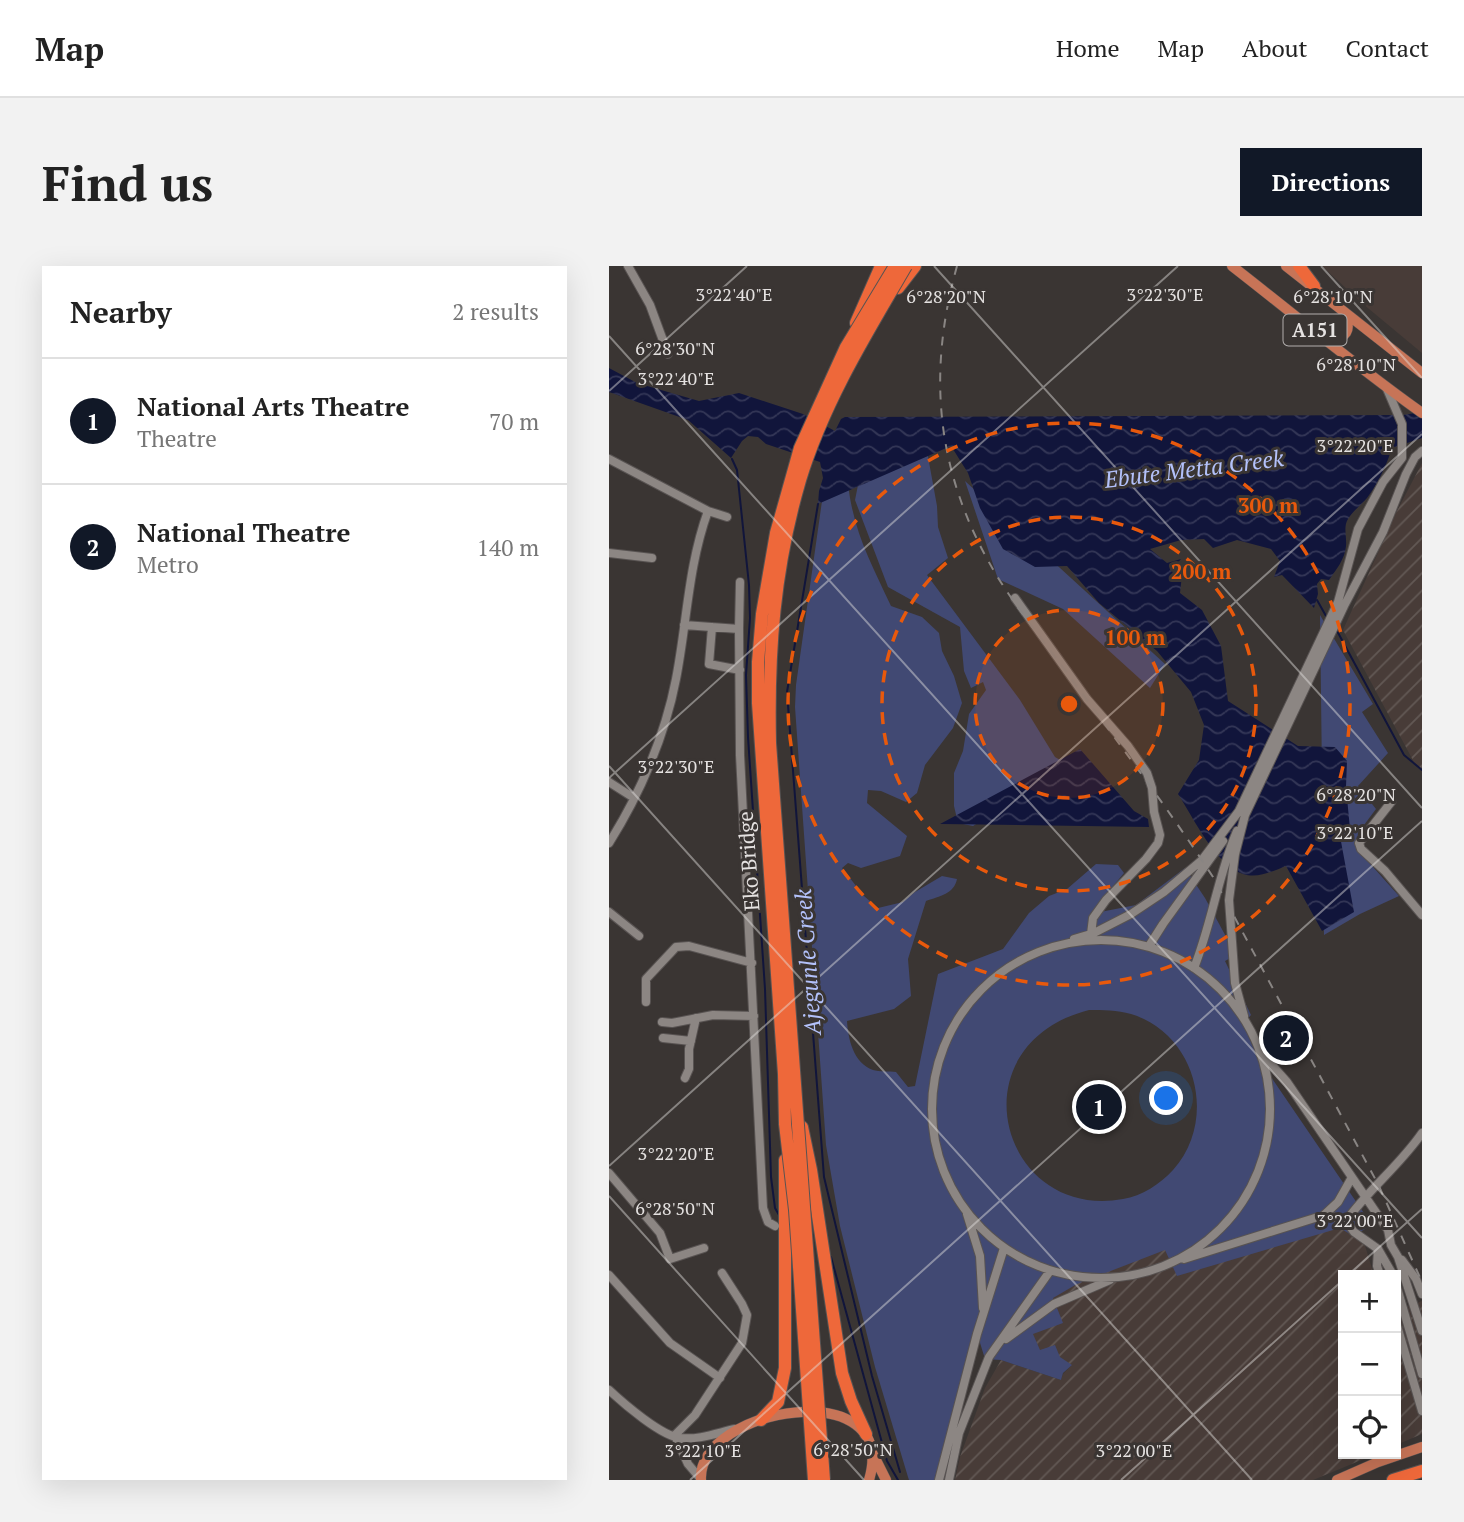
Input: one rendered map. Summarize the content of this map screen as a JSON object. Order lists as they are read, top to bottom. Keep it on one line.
{"streets":{"highway":["Eko Bridge"],"main road":["A151"]},"water":["Ebute Metta Creek","Ajegunle Creek"],"page":{"header":"Map","nav":["Home","Map","About","Contact"],"buttons":"Directions","title":"Find us","heading":["Nearby","2 results"],"list":[{"mark":"1","name":"National Arts Theatre","note":"Theatre","value":"70 m"},{"mark":"2","name":"National Theatre","note":"Metro","value":"140 m"}],"pins":["2","1"],"map_buttons":["+","−"]},"coordinates":["3°22'40\"E","3°22'30\"E","6°28'10\"N","6°28'20\"N","6°28'30\"N","3°22'20\"E","3°22'10\"E","6°28'50\"N","3°22'00\"E"],"rings":["300 m","200 m","100 m"]}
